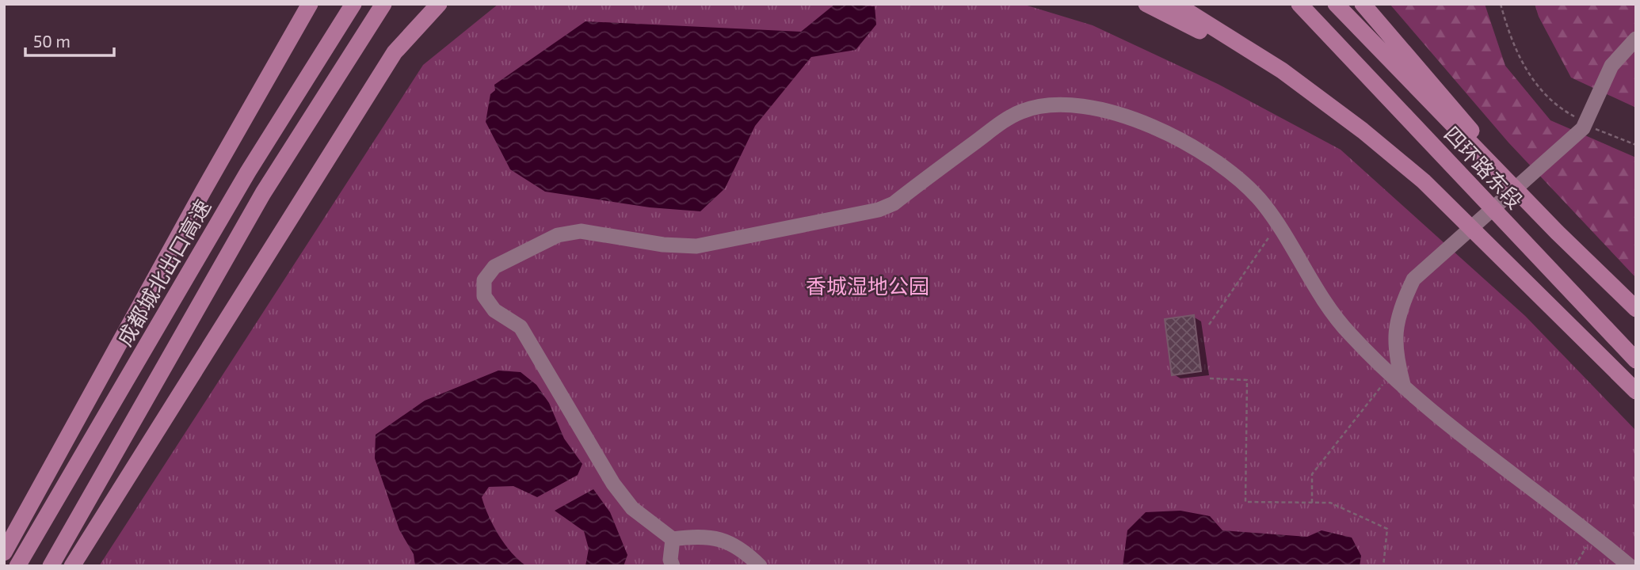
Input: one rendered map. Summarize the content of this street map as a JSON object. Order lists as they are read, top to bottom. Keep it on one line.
{"streets":{"highway":["四环路东段","成都城北出口高速"]},"parks":["香城湿地公园"],"scale_bar":"50 m"}
